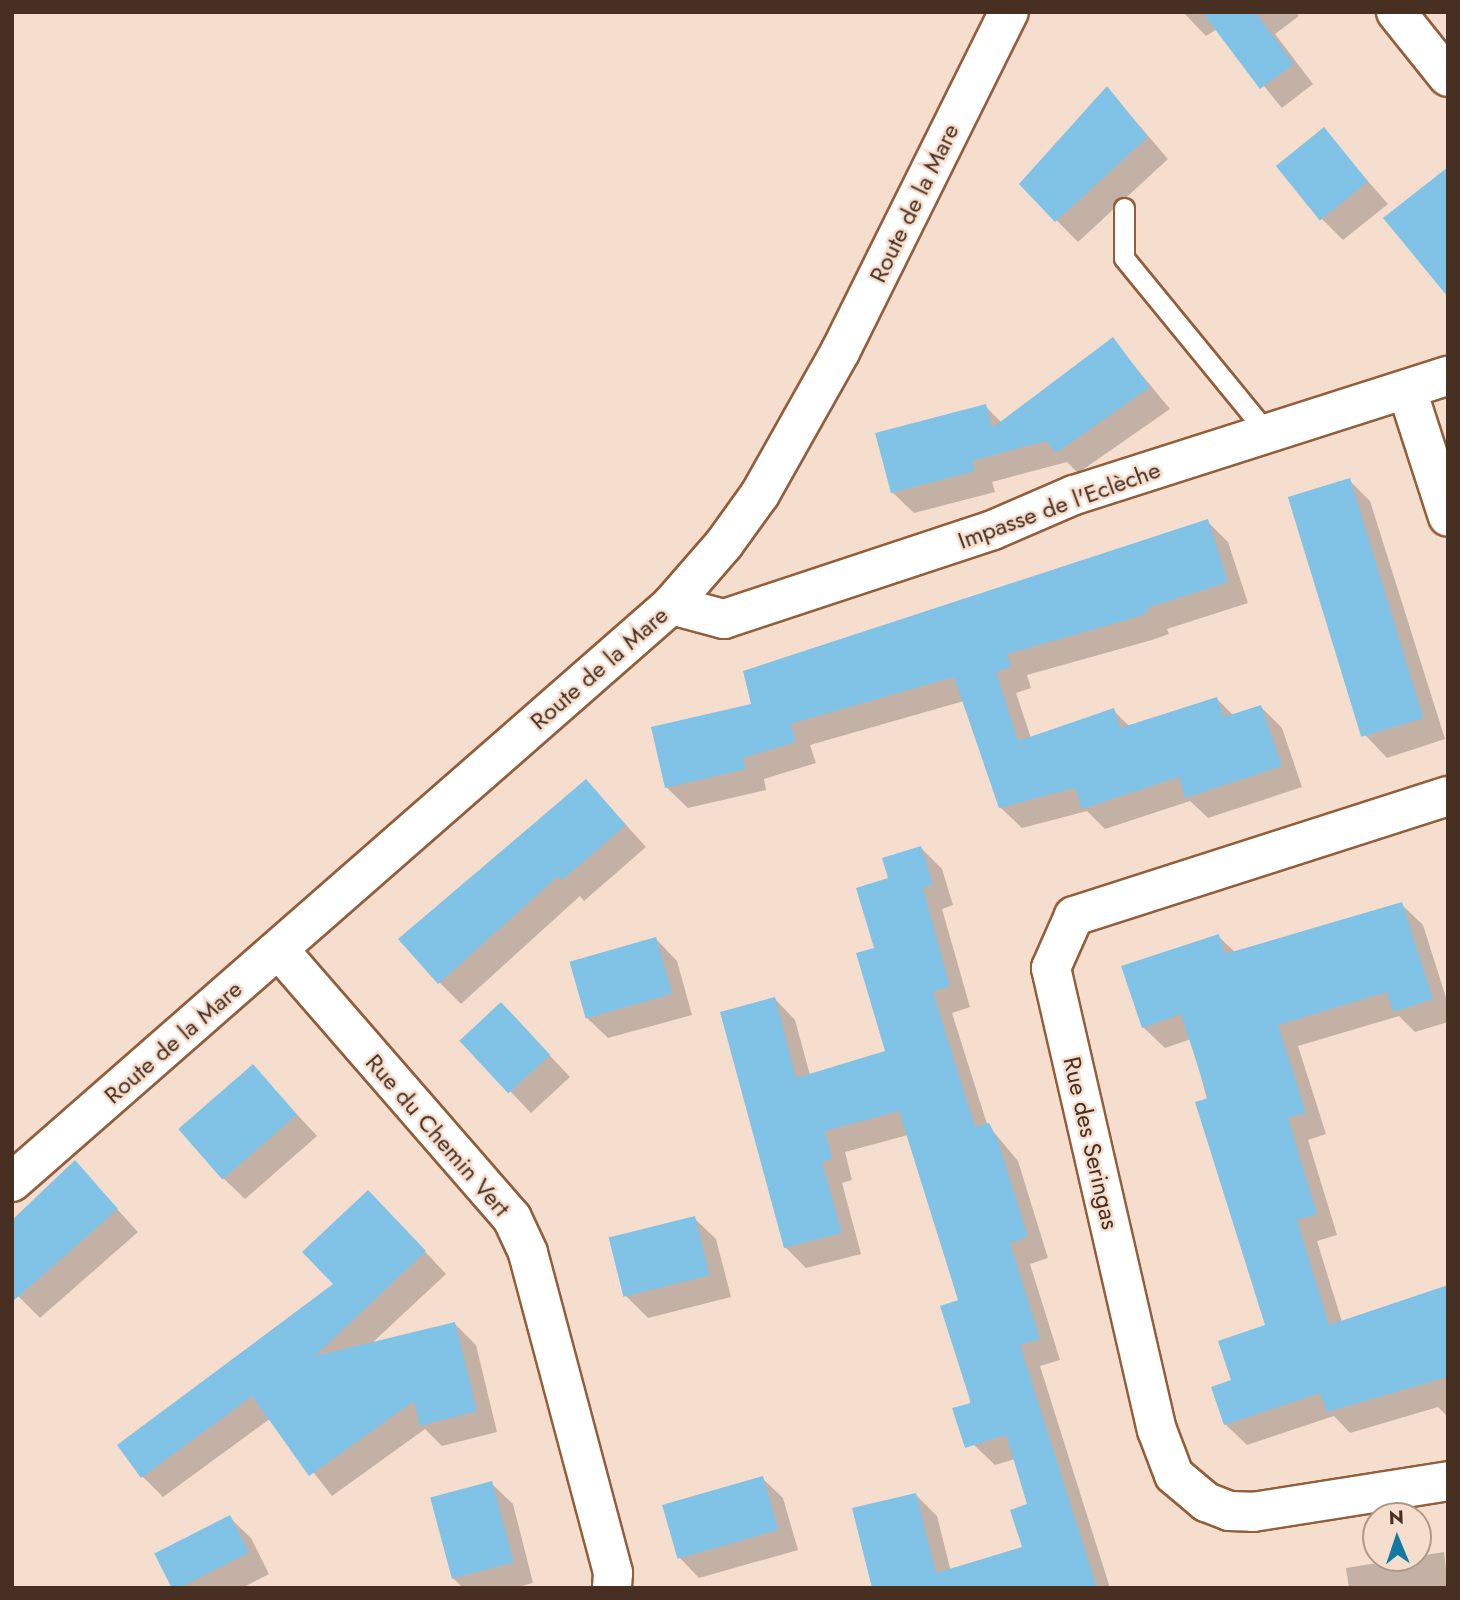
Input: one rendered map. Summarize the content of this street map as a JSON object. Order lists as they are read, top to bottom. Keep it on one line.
{"streets":{"street":["Route de la Mare","Impasse de l'Eclèche","Rue du Chemin Vert","Rue des Seringas"]},"crossings":[["Route de la Mare","Impasse de l'Eclèche"],["Route de la Mare","Rue du Chemin Vert"]],"north":"top"}
